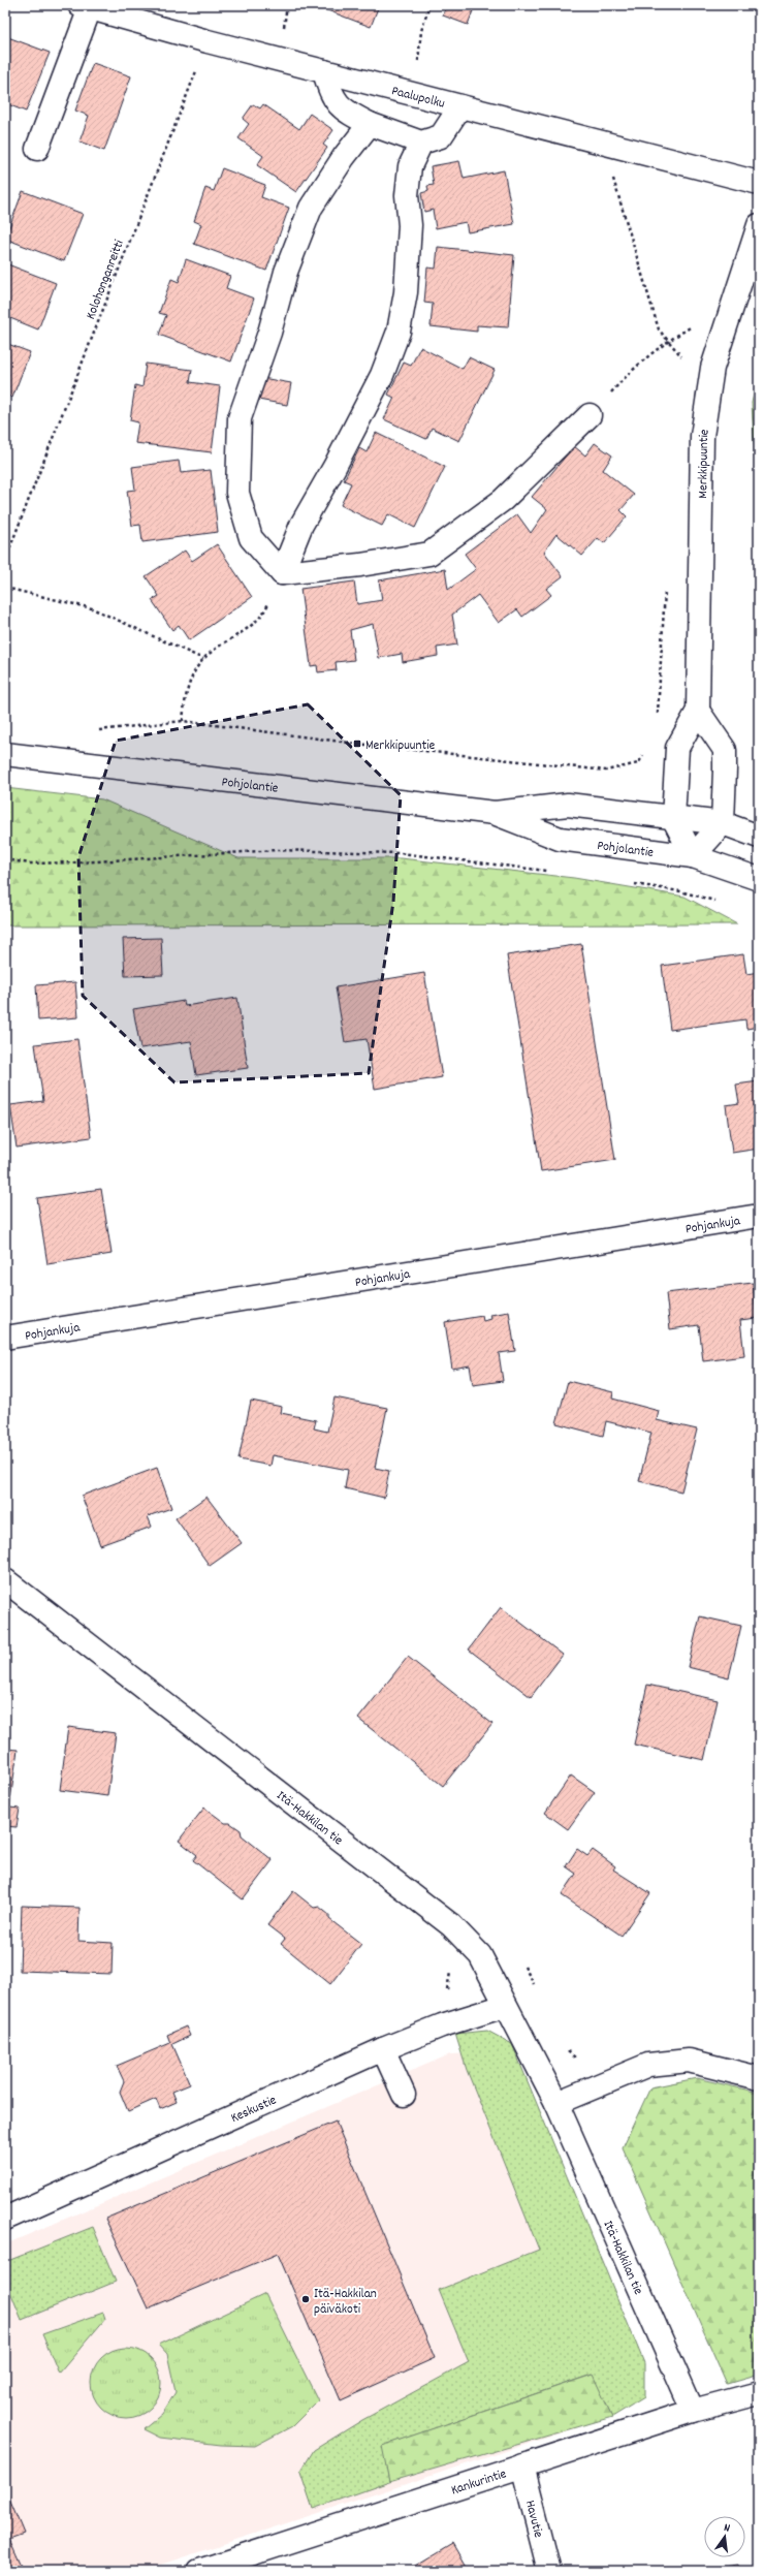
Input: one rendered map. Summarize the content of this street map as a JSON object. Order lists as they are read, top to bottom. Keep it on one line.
{"streets":{"street":["Paalupolku","Merkkipuuntie","Pohjolantie","Pohjankuja","Itä-Hakkilan tie","Keskustie","Kankurintie","Havutie"],"path":["Kolohonganreitti"]},"crossings":[["Paalupolku","Kolohonganreitti"],["Merkkipuuntie","Pohjolantie"],["Itä-Hakkilan tie","Keskustie"],["Itä-Hakkilan tie","Kankurintie"],["Kankurintie","Havutie"]],"places":{"transit":["Merkkipuuntie"],"other":["Itä-Hakkilan päiväkoti"]},"north":"top"}
